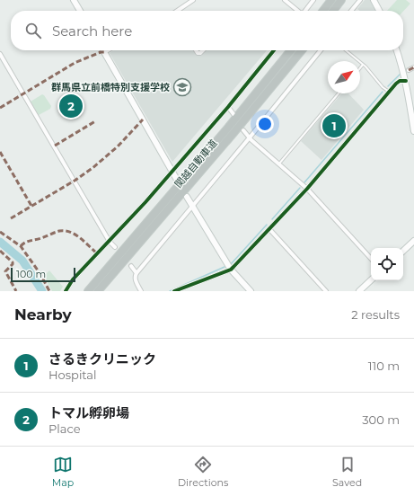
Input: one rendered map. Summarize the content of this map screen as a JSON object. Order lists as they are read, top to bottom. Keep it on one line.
{"streets":{"highway":["関越自動車道"]},"places":{"school or university":["群馬県立前橋特別支援学校"]},"scale_bar":"100 m","north":"top right","page":{"search":"Search here","pins":["2","1"],"scale":"100 m","heading":["Nearby","2 results"],"list":[{"mark":"1","name":"さるきクリニック","note":"Hospital","value":"110 m"},{"mark":"2","name":"トマル孵卵場","note":"Place","value":"300 m"}],"nav":["Map","Directions","Saved"]}}
